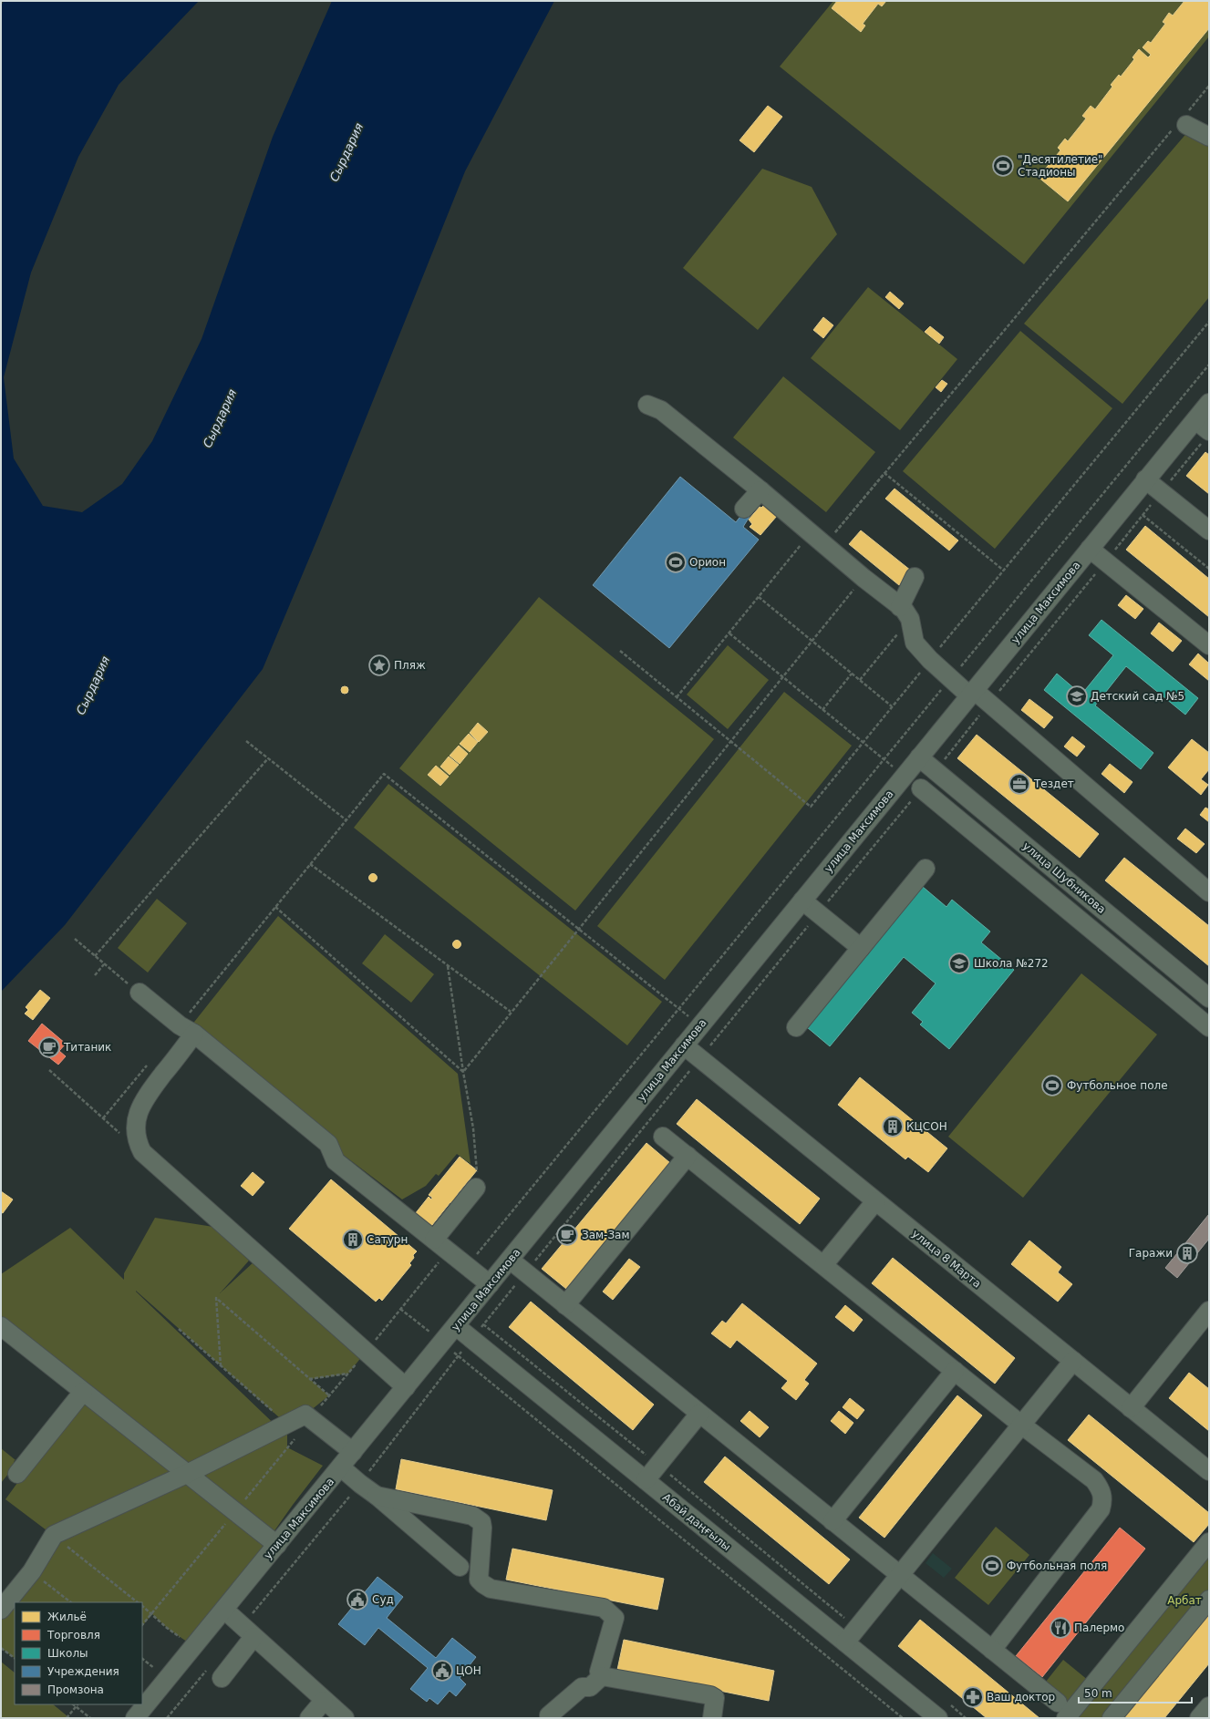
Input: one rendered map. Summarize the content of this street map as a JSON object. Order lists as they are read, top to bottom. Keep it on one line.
{"streets":{"street":["улица Максимова","улица Шубникова","улица 8 Марта","Абай даңғылы"]},"crossings":[["улица Максимова","улица Шубникова"],["улица Максимова","улица 8 Марта"],["улица Максимова","Абай даңғылы"]],"water":["Сырдария"],"parks":["Арбат"],"places":{"sports":["\"Десятилетие\" Стадионы","Орион","Футбольное поле","Футбольная поля"],"place":["Пляж"],"school or university":["Детский сад №5","Школа №272"],"office":["Тездет"],"cafe":["Титаник","Зам-Зам"],"building":["КЦСОН","Сатурн","Гаражи"],"public building":["Суд","ЦОН"],"restaurant":["Палермо"],"pharmacy":["Ваш доктор"]},"legend":["Жильё","Торговля","Школы","Учреждения","Промзона"],"scale_bar":"50 m"}
